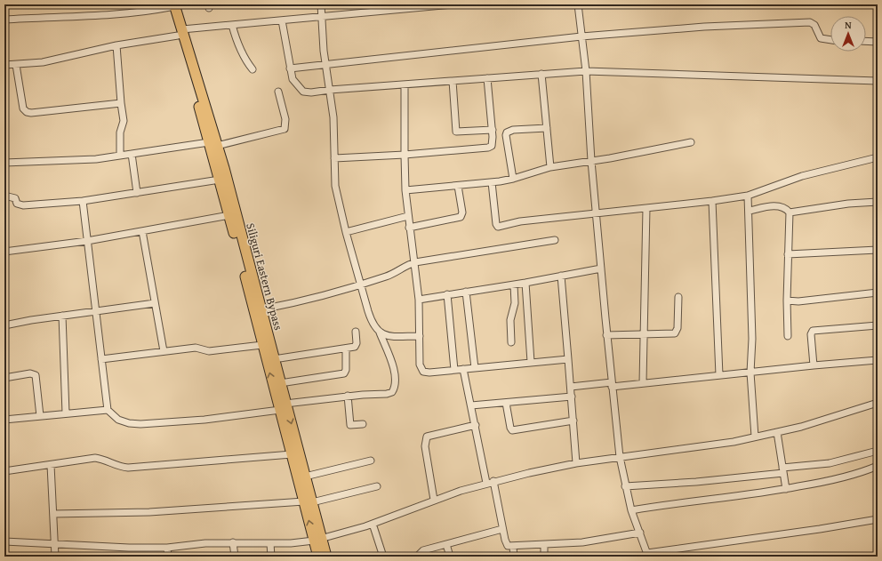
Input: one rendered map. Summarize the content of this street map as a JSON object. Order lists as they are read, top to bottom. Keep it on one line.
{"streets":{"main road":["Siliguri Eastern Bypass"]},"north":"top"}
